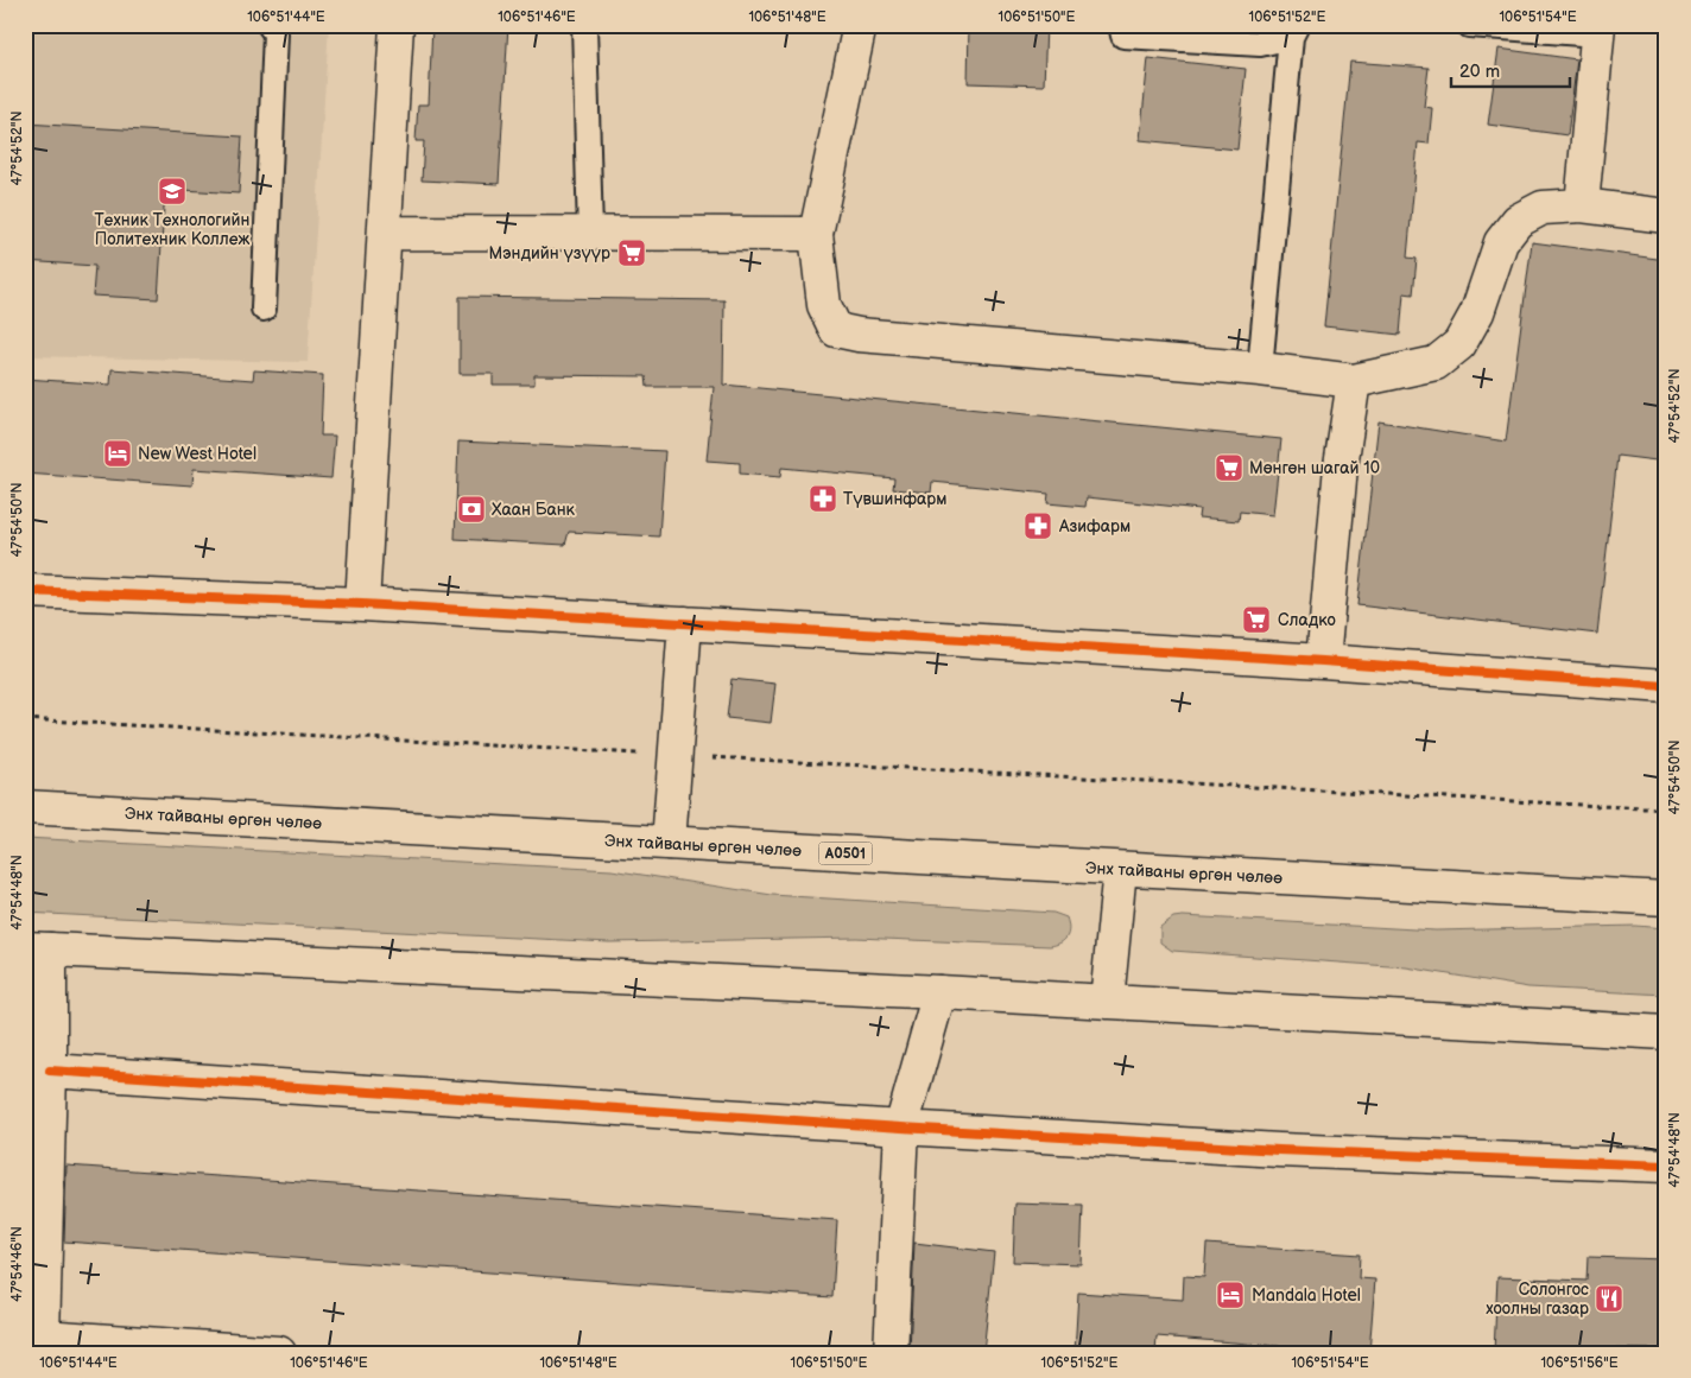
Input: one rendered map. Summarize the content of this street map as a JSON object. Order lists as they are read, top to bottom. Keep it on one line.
{"streets":{"main road":["Энх тайваны өргөн чөлөө","A0501"]},"places":{"school or university":["Техник Технологийн Политехник Коллеж"],"supermarket":["Мэндийн үзүүр","Мөнгөн шагай 10","Сладко"],"hotel":["New West Hotel","Mandala Hotel"],"pharmacy":["Түвшинфарм","Азифарм"],"bank":["Хаан Банк"],"restaurant":["Солонгос хоолны газар"]},"scale_bar":"20 m","coordinates":["106°51'44\"E","106°51'46\"E","106°51'48\"E","106°51'50\"E","106°51'52\"E","106°51'54\"E","47°54'52\"N","47°54'50\"N","47°54'48\"N","47°54'46\"N","106°51'56\"E"]}
